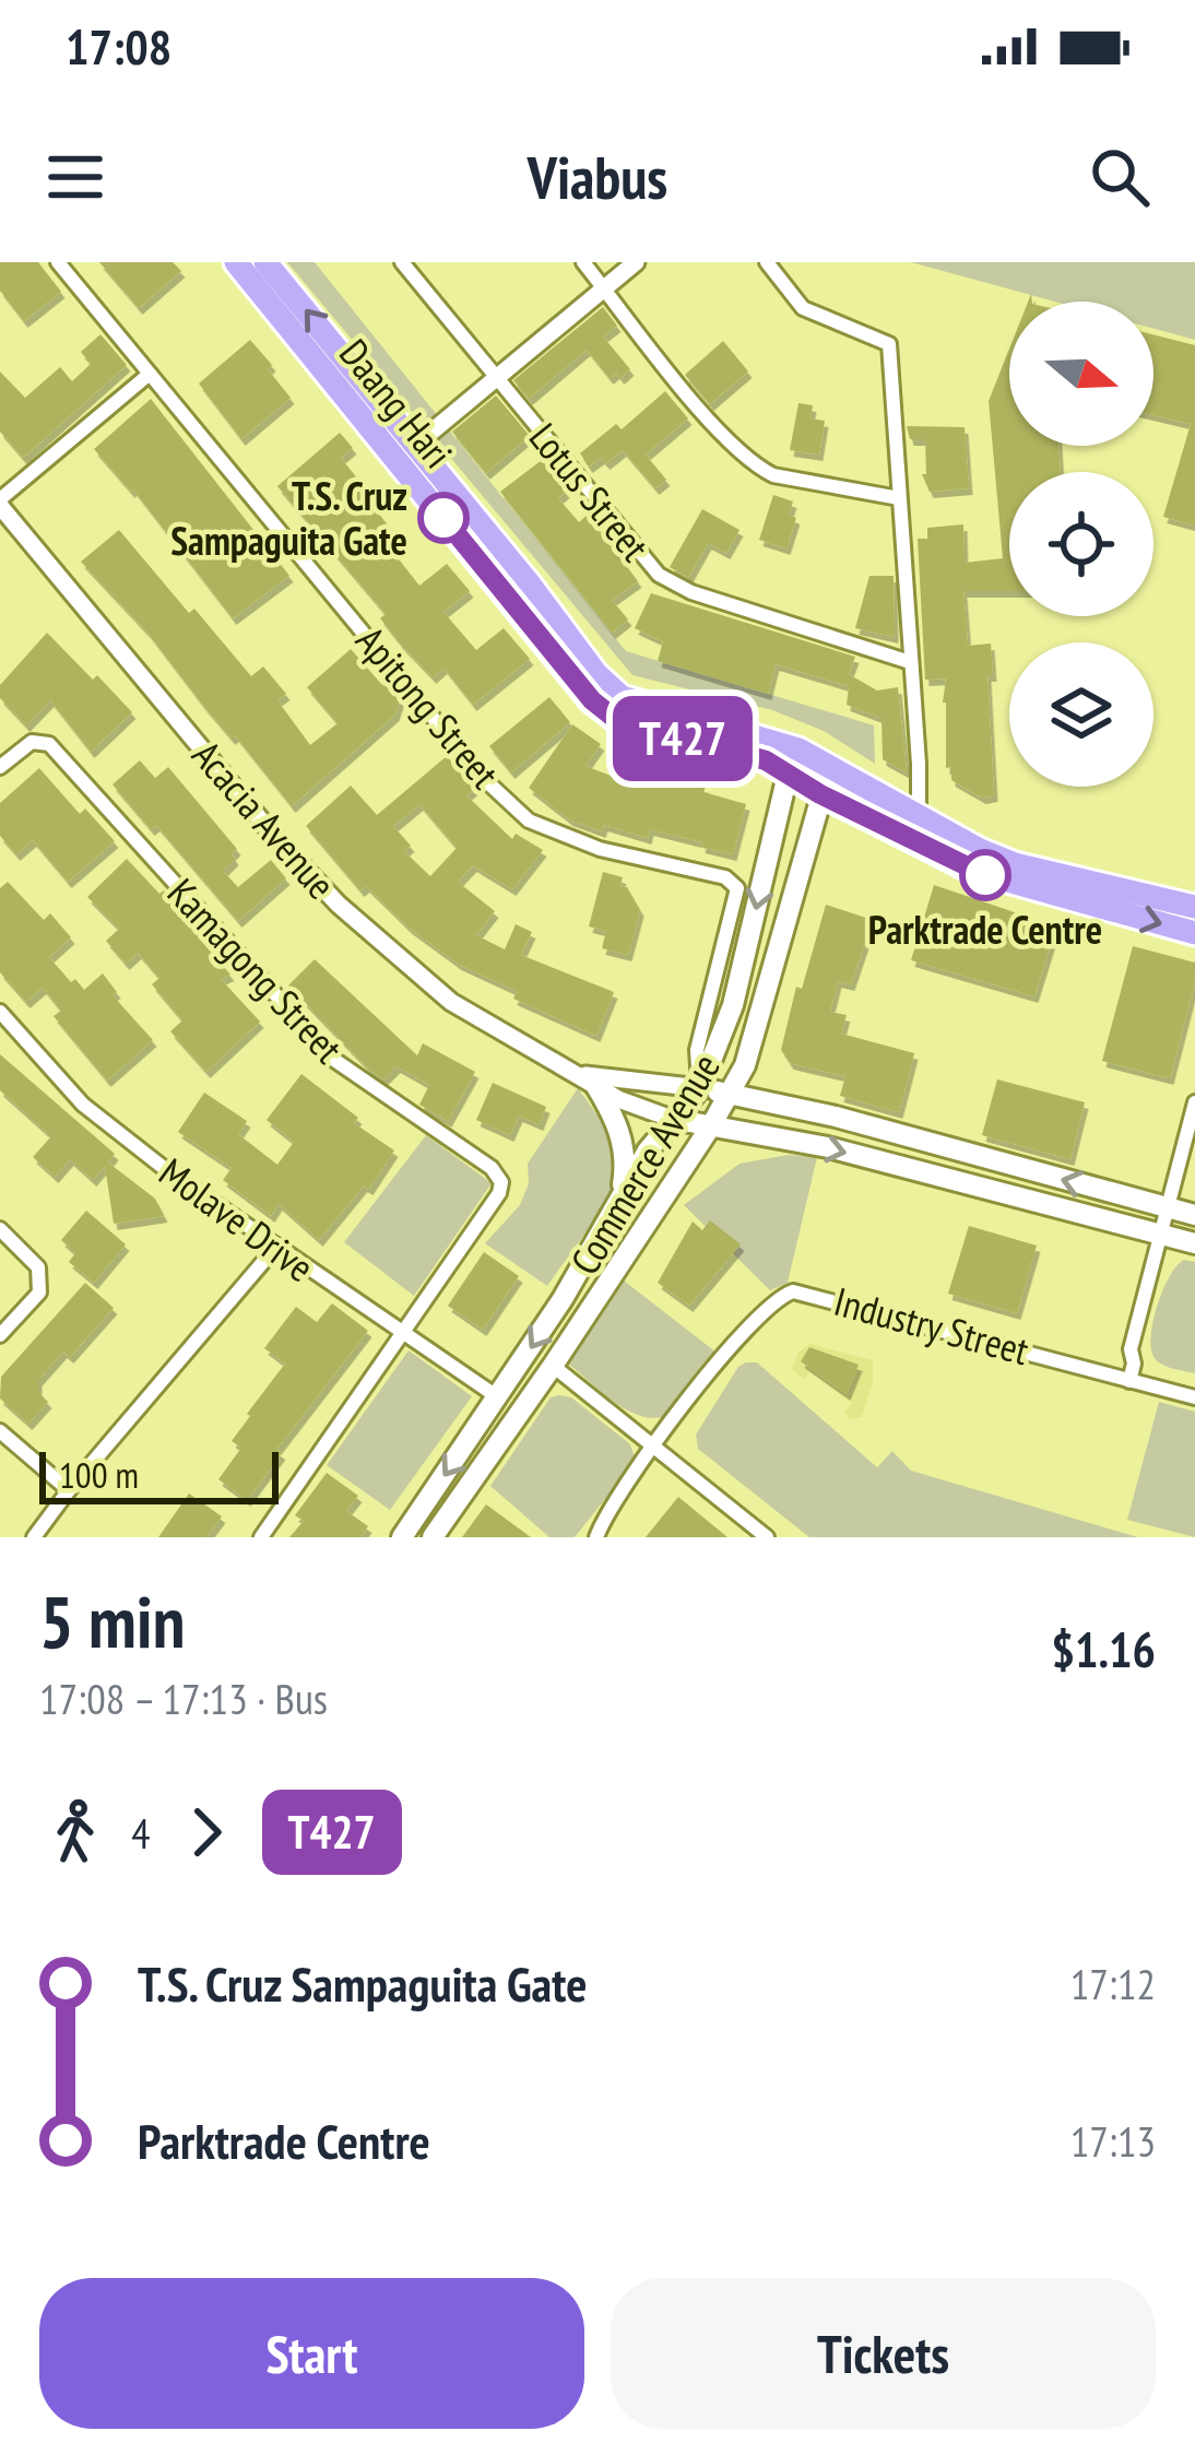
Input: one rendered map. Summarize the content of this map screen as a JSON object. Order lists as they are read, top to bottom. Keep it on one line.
{"streets":{"main road":["Daang Hari","Acacia Avenue","Commerce Avenue"],"street":["Lotus Street","Apitong Street","Kamagong Street","Molave Drive","Industry Street"]},"crossings":[["Daang Hari","Commerce Avenue"],["Apitong Street","Acacia Avenue"],["Apitong Street","Commerce Avenue"],["Acacia Avenue","Commerce Avenue"],["Kamagong Street","Molave Drive"],["Commerce Avenue","Molave Drive"]],"places":["T.S. Cruz Sampaguita Gate","Parktrade Centre"],"lines":["bus line T427"],"scale_bar":"100 m","north":"right","page":{"status":"17:08","header":"Viabus","on_map":"T427","scale":"100 m","heading":["5 min","17:08 – 17:13 · Bus","$1.16"],"legs":["4","T427"],"list":[{"name":"T.S. Cruz Sampaguita Gate","value":"17:12"},{"name":"Parktrade Centre","value":"17:13"}],"buttons":["Start","Tickets"]}}
